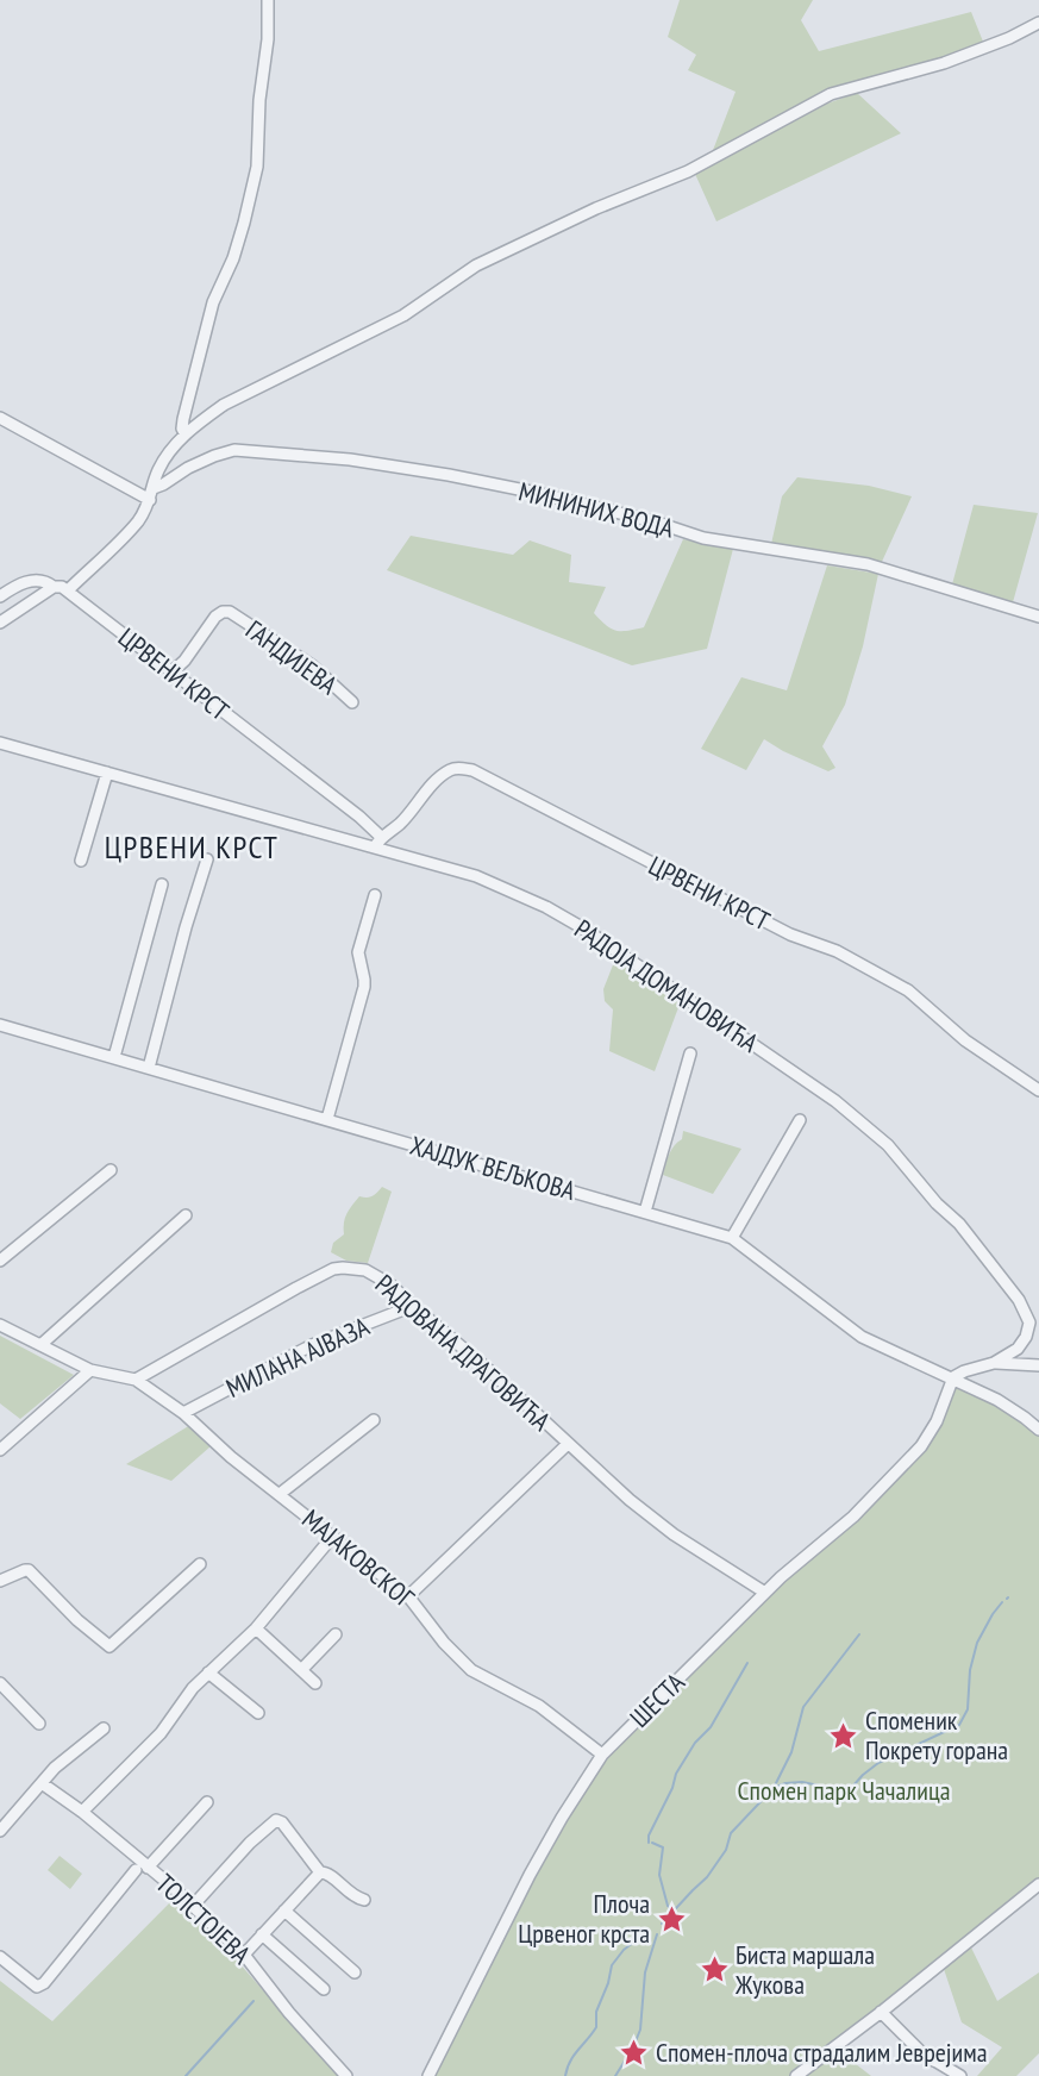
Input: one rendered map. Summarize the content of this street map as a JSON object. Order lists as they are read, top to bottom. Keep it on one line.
{"streets":{"street":["МИНИНИХ ВОДА","ГАНДИЈЕВА","ЦРВЕНИ КРСТ","РАДОЈА ДОМАНОВИЋА","ХАЈДУК ВЕЉКОВА","РАДОВАНА ДРАГОВИЋА","МИЛАНА АЈВАЗА","МАЈАКОВСКОГ","ШЕСТА","ТОЛСТОЈЕВА"]},"crossings":[["ГАНДИЈЕВА","ЦРВЕНИ КРСТ"],["ЦРВЕНИ КРСТ","РАДОЈА ДОМАНОВИЋА"],["РАДОЈА ДОМАНОВИЋА","ХАЈДУК ВЕЉКОВА"],["РАДОЈА ДОМАНОВИЋА","ШЕСТА"],["ХАЈДУК ВЕЉКОВА","ШЕСТА"],["РАДОВАНА ДРАГОВИЋА","МИЛАНА АЈВАЗА"],["РАДОВАНА ДРАГОВИЋА","МАЈАКОВСКОГ"],["РАДОВАНА ДРАГОВИЋА","ШЕСТА"],["МИЛАНА АЈВАЗА","МАЈАКОВСКОГ"],["МАЈАКОВСКОГ","ШЕСТА"]],"districts":["ЦРВЕНИ КРСТ"],"parks":["Спомен парк Чачалица"],"places":{"place":["Споменик Покрету горана","Плоча Црвеног крста","Биста маршала Жукова","Спомен-плоча страдалим Јеврејима"]}}
